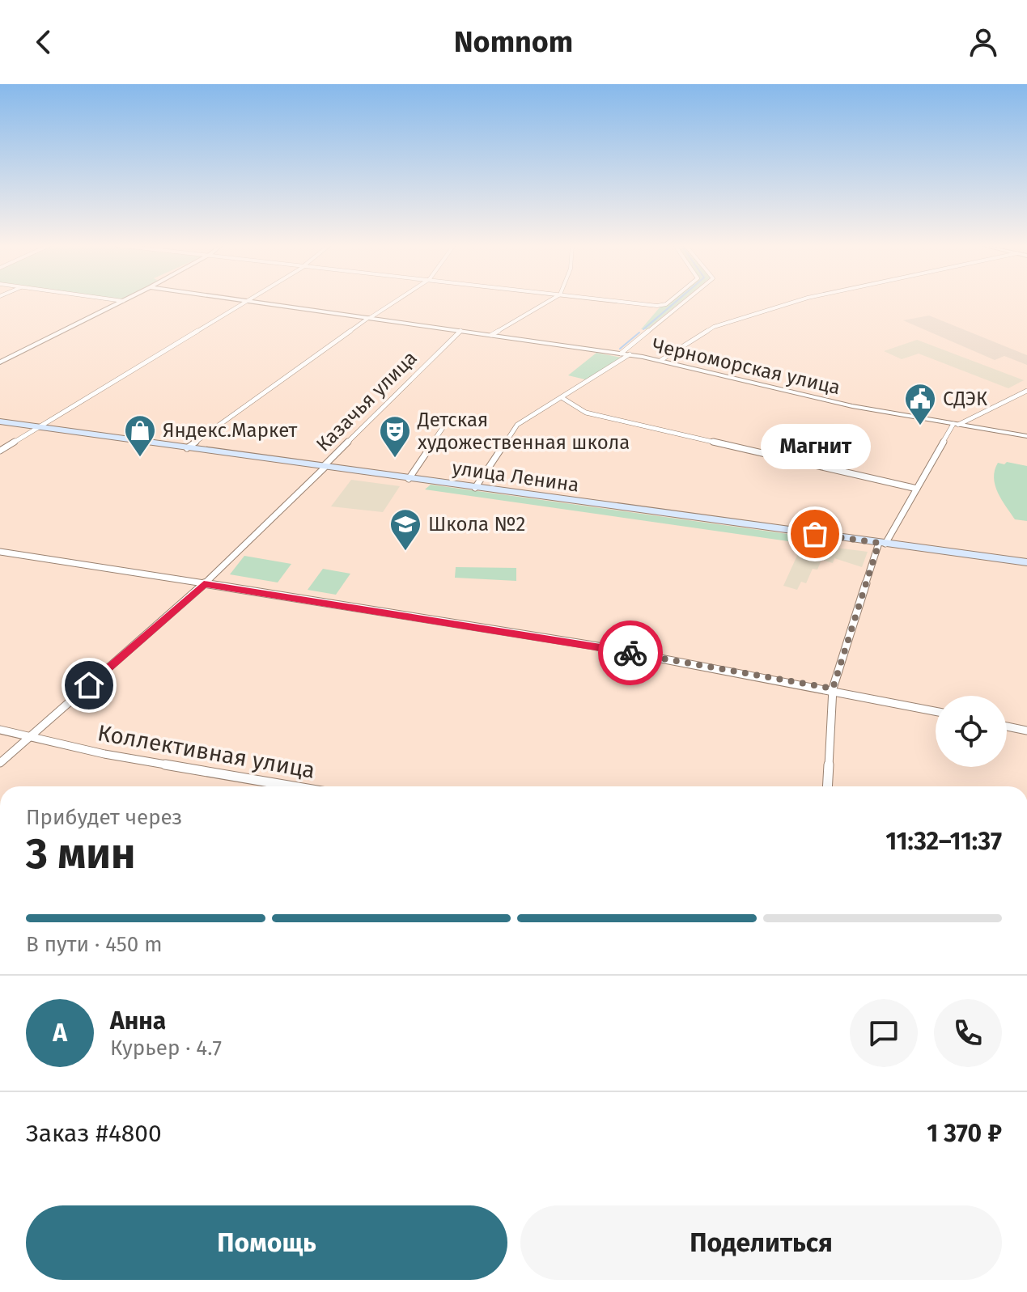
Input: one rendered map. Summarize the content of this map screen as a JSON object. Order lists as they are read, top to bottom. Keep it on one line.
{"streets":{"main road":["улица Ленина"],"street":["Черноморская улица","Казачья улица","Коллективная улица"]},"crossings":[["Черноморская улица","Казачья улица"],["Казачья улица","улица Ленина"],["Казачья улица","Коллективная улица"]],"places":{"public building":["СДЭК"],"shop":["Яндекс.Маркет"],"theatre":["Детская художественная школа"],"other":["Магнит"],"school or university":["Школа №2"]},"page":{"header":"Nomnom","bubble":"Магнит","heading":["3 мин","Прибудет через","11:32–11:37"],"panel":["Анна","Курьер · 4.7","Заказ #4800","1 370 ₽"],"bar":"В пути · 450 m","round":"А","buttons":["Помощь","Поделиться"]}}
